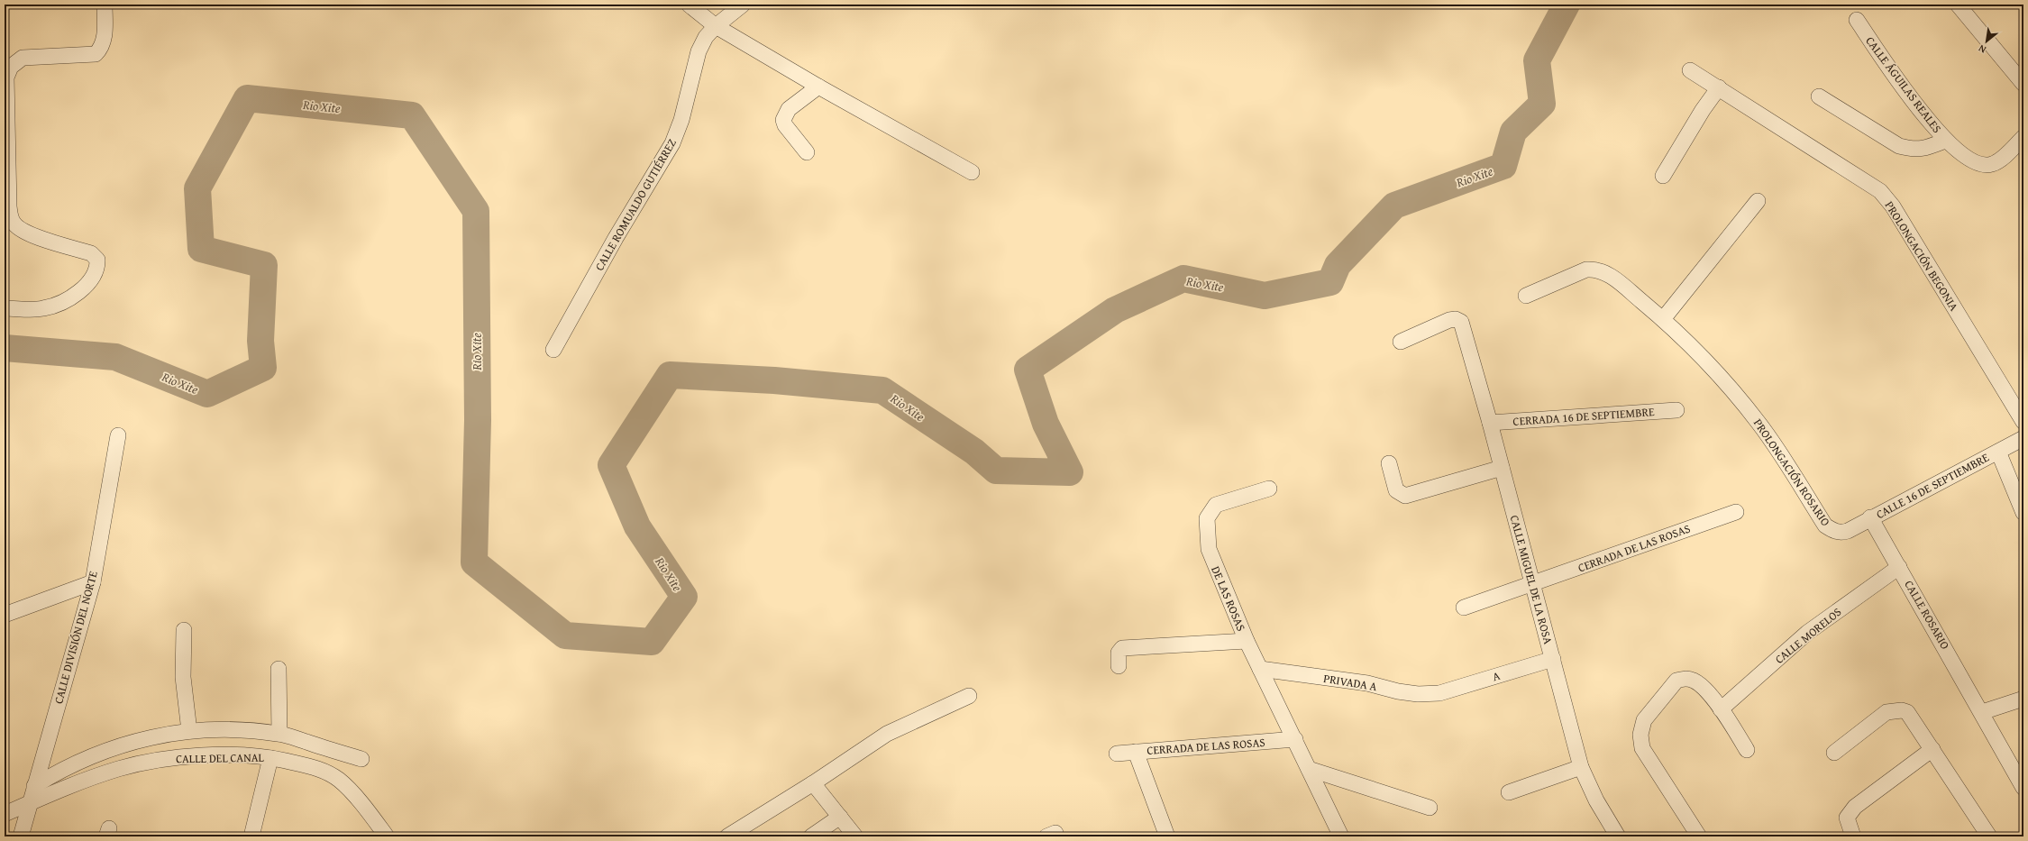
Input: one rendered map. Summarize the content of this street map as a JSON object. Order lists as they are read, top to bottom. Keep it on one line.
{"streets":{"street":["CALLE ÁGUILAS REALES","CALLE ROMUALDO GUTIÉRREZ","PROLONGACIÓN BEGONIA","CERRADA 16 DE SEPTIEMBRE","PROLONGACIÓN ROSARIO","CALLE 16 DE SEPTIEMBRE","CERRADA DE LAS ROSAS","CALLE MIGUEL DE LA ROSA","DE LAS ROSAS","CALLE ROSARIO","CALLE MORELOS","CALLE DIVISIÓN DEL NORTE","A","PRIVADA A","CALLE DEL CANAL"]},"crossings":[["CERRADA 16 DE SEPTIEMBRE","CALLE MIGUEL DE LA ROSA"],["PROLONGACIÓN ROSARIO","CALLE 16 DE SEPTIEMBRE"],["CALLE 16 DE SEPTIEMBRE","CALLE ROSARIO"],["CERRADA DE LAS ROSAS","CALLE MIGUEL DE LA ROSA"],["CERRADA DE LAS ROSAS","DE LAS ROSAS"],["CALLE MIGUEL DE LA ROSA","A"],["DE LAS ROSAS","PRIVADA A"],["CALLE ROSARIO","CALLE MORELOS"],["CALLE DIVISIÓN DEL NORTE","CALLE DEL CANAL"],["A","PRIVADA A"]],"water":["Rio Xite"],"north":"bottom left"}
